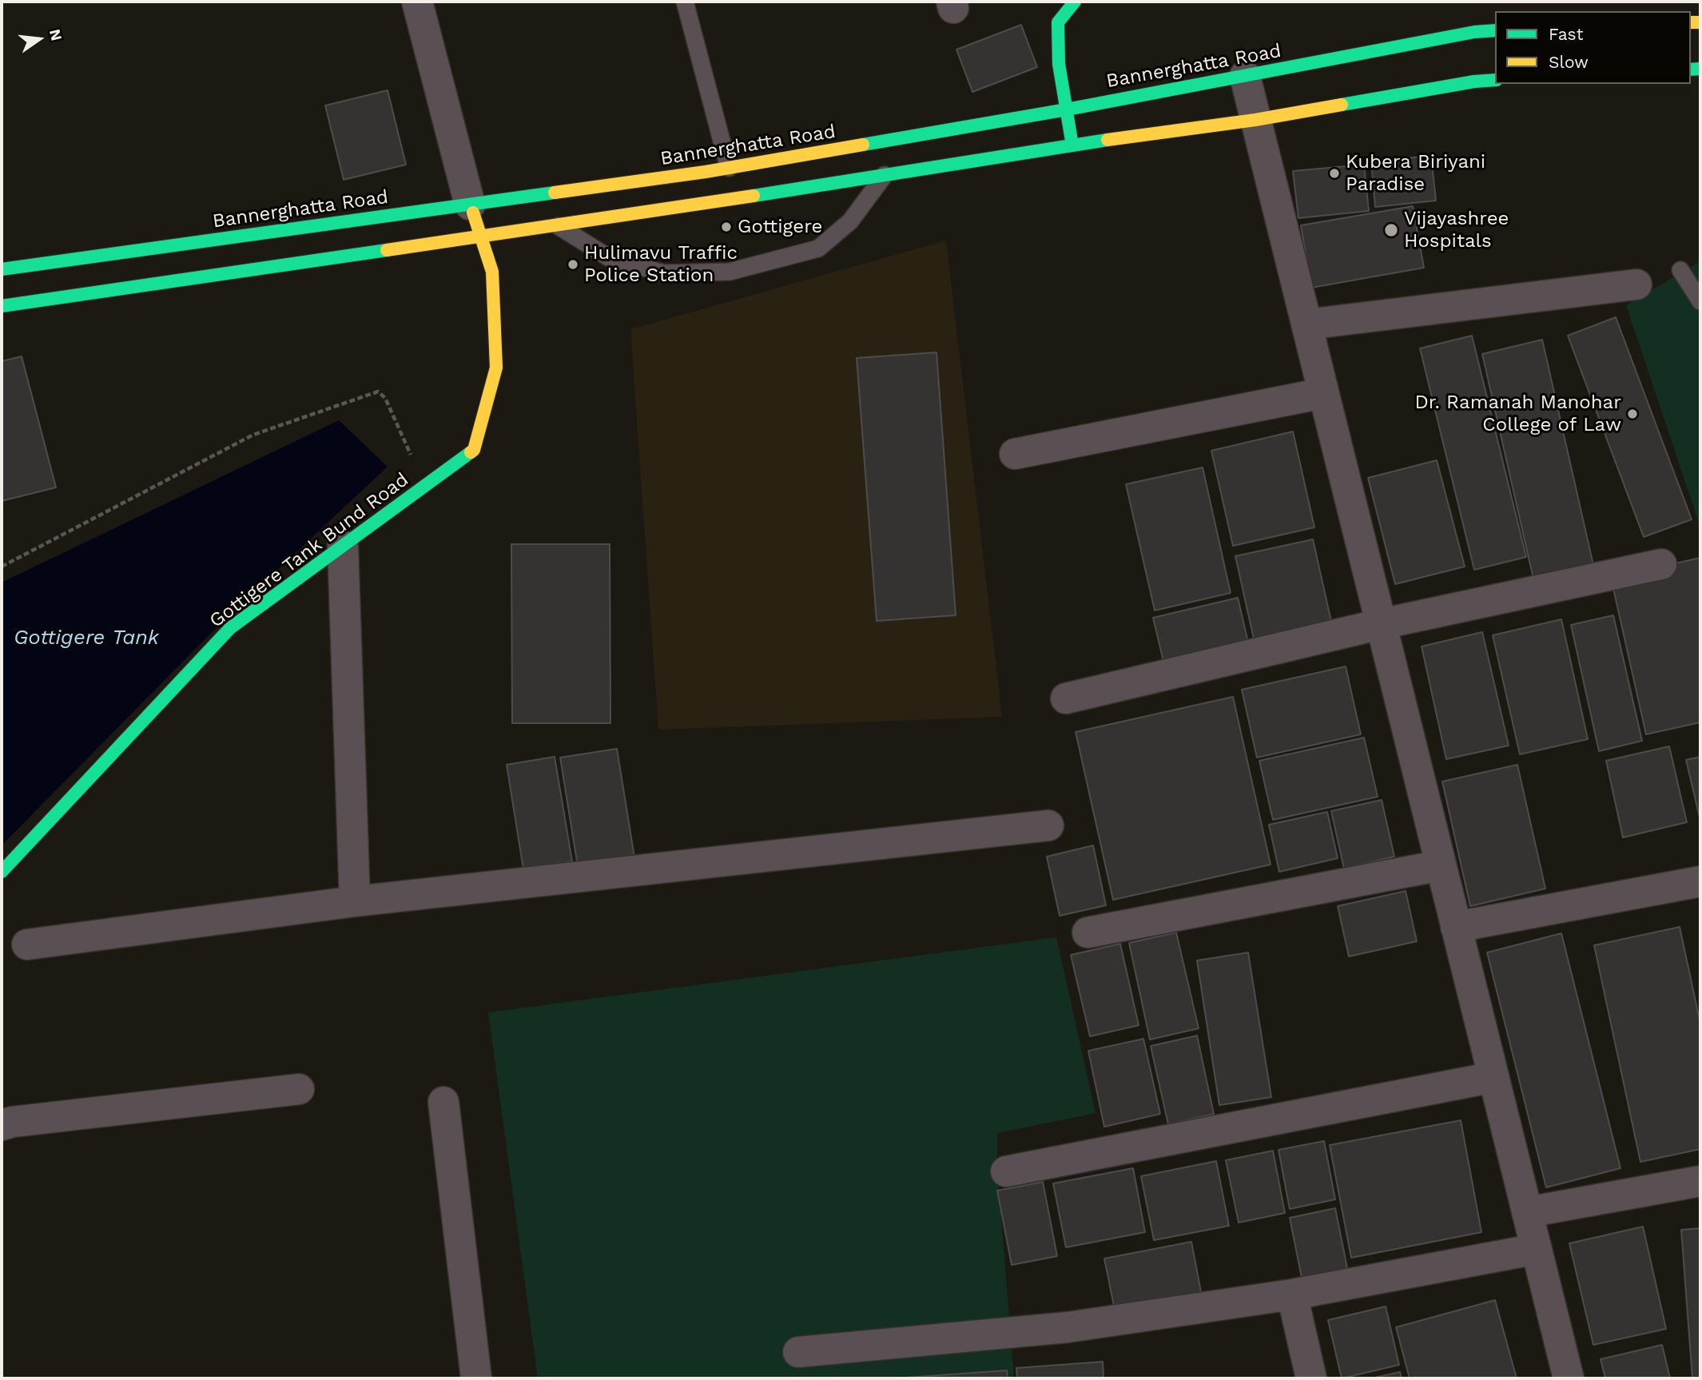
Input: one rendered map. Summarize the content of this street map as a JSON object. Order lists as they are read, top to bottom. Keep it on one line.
{"streets":{"main road":["Bannerghatta Road","Gottigere Tank Bund Road"]},"crossings":[["Bannerghatta Road","Gottigere Tank Bund Road"]],"water":["Gottigere Tank"],"places":["Kubera Biriyani Paradise","Gottigere","Vijayashree Hospitals","Hulimavu Traffic Police Station","Dr. Ramanah Manohar College of Law"],"legend":["Fast","Slow"],"north":"right"}
